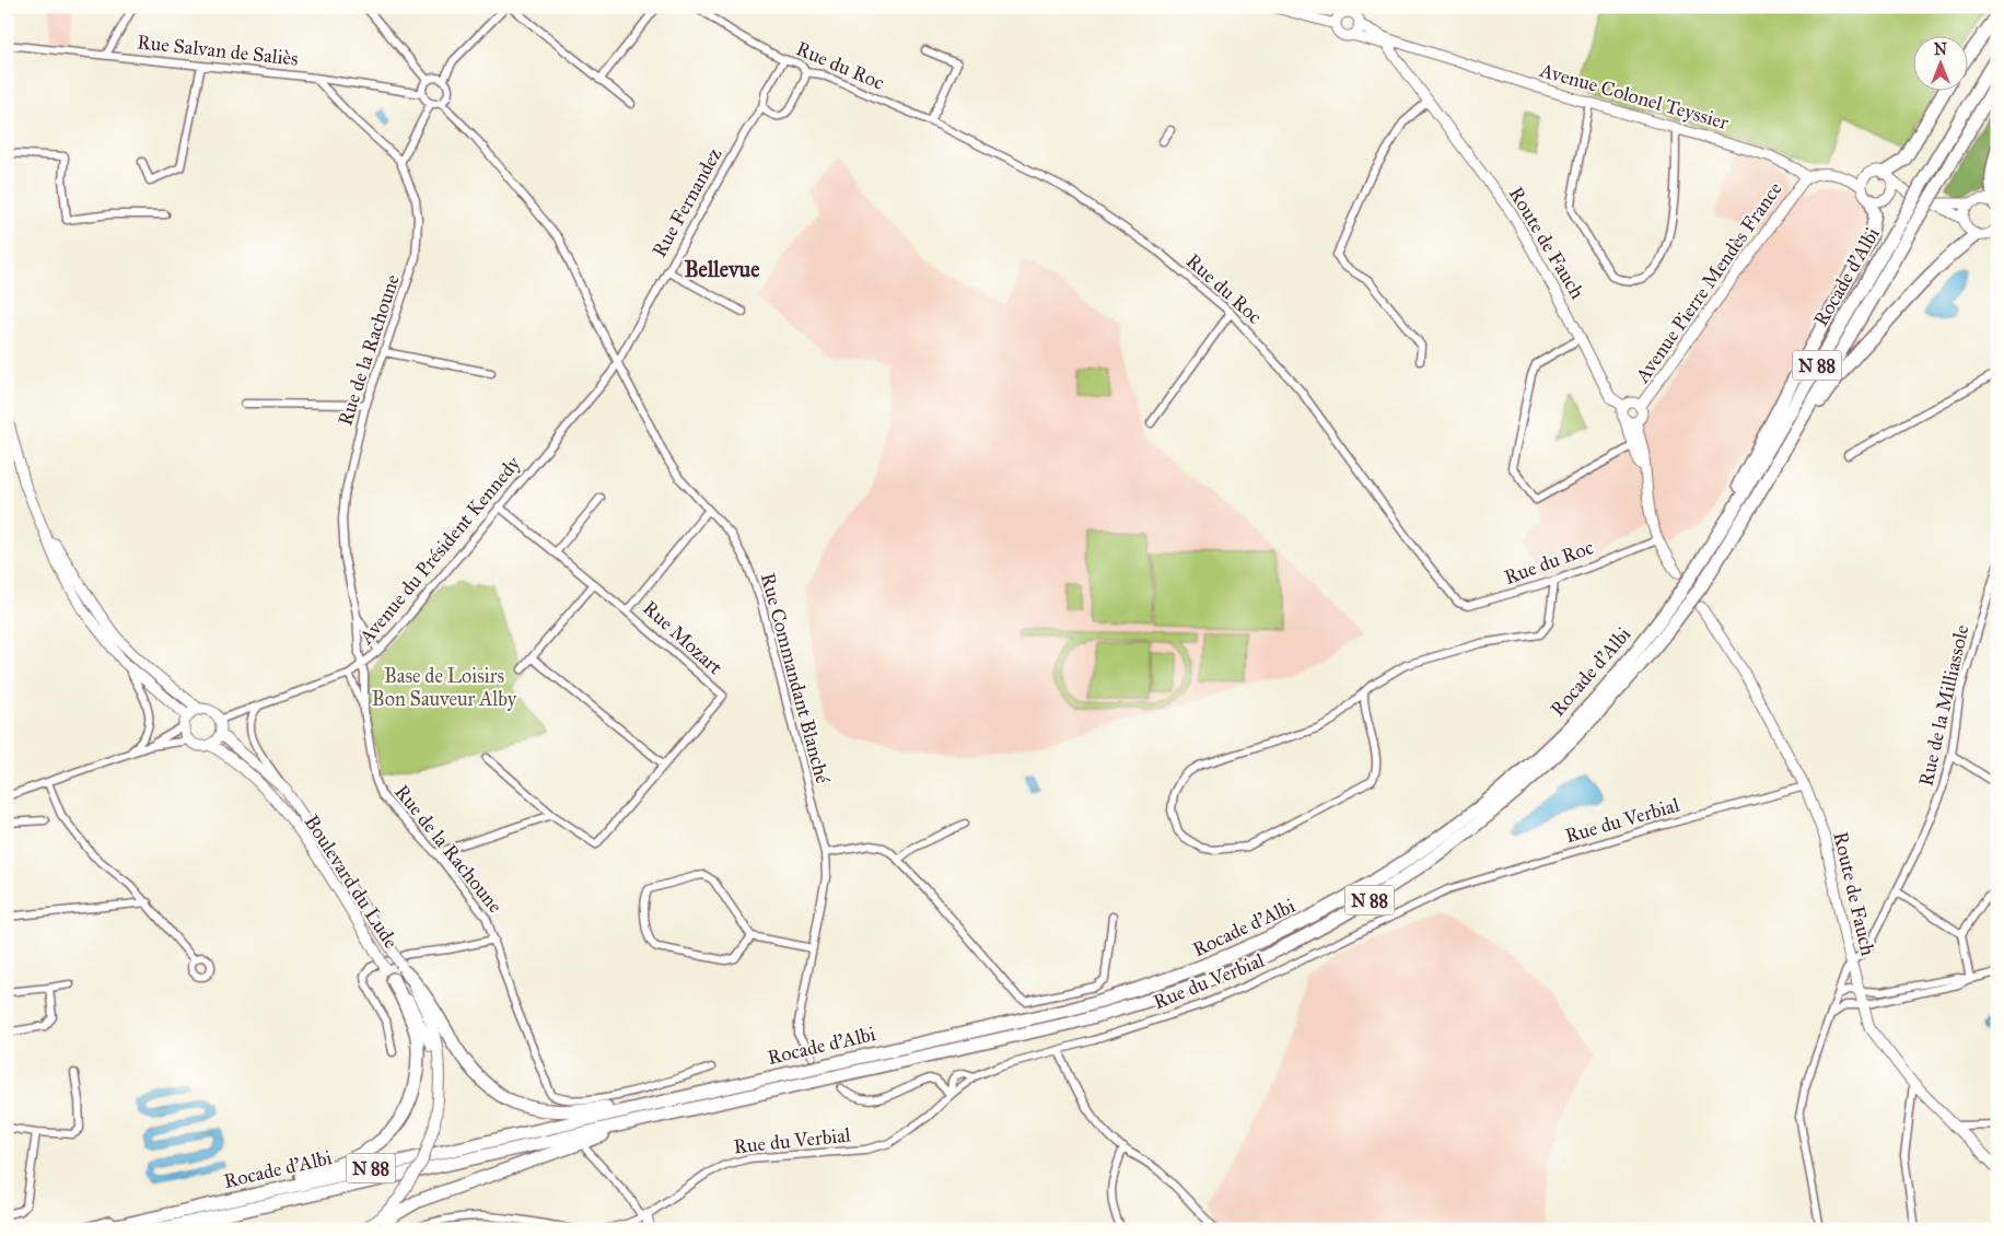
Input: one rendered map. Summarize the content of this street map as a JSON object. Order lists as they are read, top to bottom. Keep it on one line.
{"streets":{"highway":["Rocade d'Albi","N 88"],"main road":["Avenue Colonel Teyssier","Route de Fauch","Avenue Pierre Mendès France","Boulevard du Lude"],"street":["Rue Salvan de Saliès","Rue du Roc","Rue Fernandez","Rue de la Rachoune","Avenue du Président Kennedy","Rue Mozart","Rue Commandant Blanché","Rue de la Milliassole","Rue du Verbial"]},"crossings":[["Rue Salvan de Saliès","Rue Commandant Blanché"],["Rue du Roc","Rue Fernandez"],["Avenue Colonel Teyssier","Route de Fauch"],["Avenue Colonel Teyssier","Avenue Pierre Mendès France"],["Rue Fernandez","Avenue du Président Kennedy"],["Rue Fernandez","Rue Commandant Blanché"],["Route de Fauch","Avenue Pierre Mendès France"],["Route de Fauch","Rue de la Milliassole"],["Route de Fauch","Rue du Verbial"],["Rue de la Rachoune","Avenue du Président Kennedy"],["Avenue du Président Kennedy","Rue Commandant Blanché"],["Avenue du Président Kennedy","Boulevard du Lude"],["Rue Mozart","Rue Commandant Blanché"]],"districts":["Bellevue"],"parks":["Base de Loisirs Bon Sauveur Alby"],"north":"top"}
